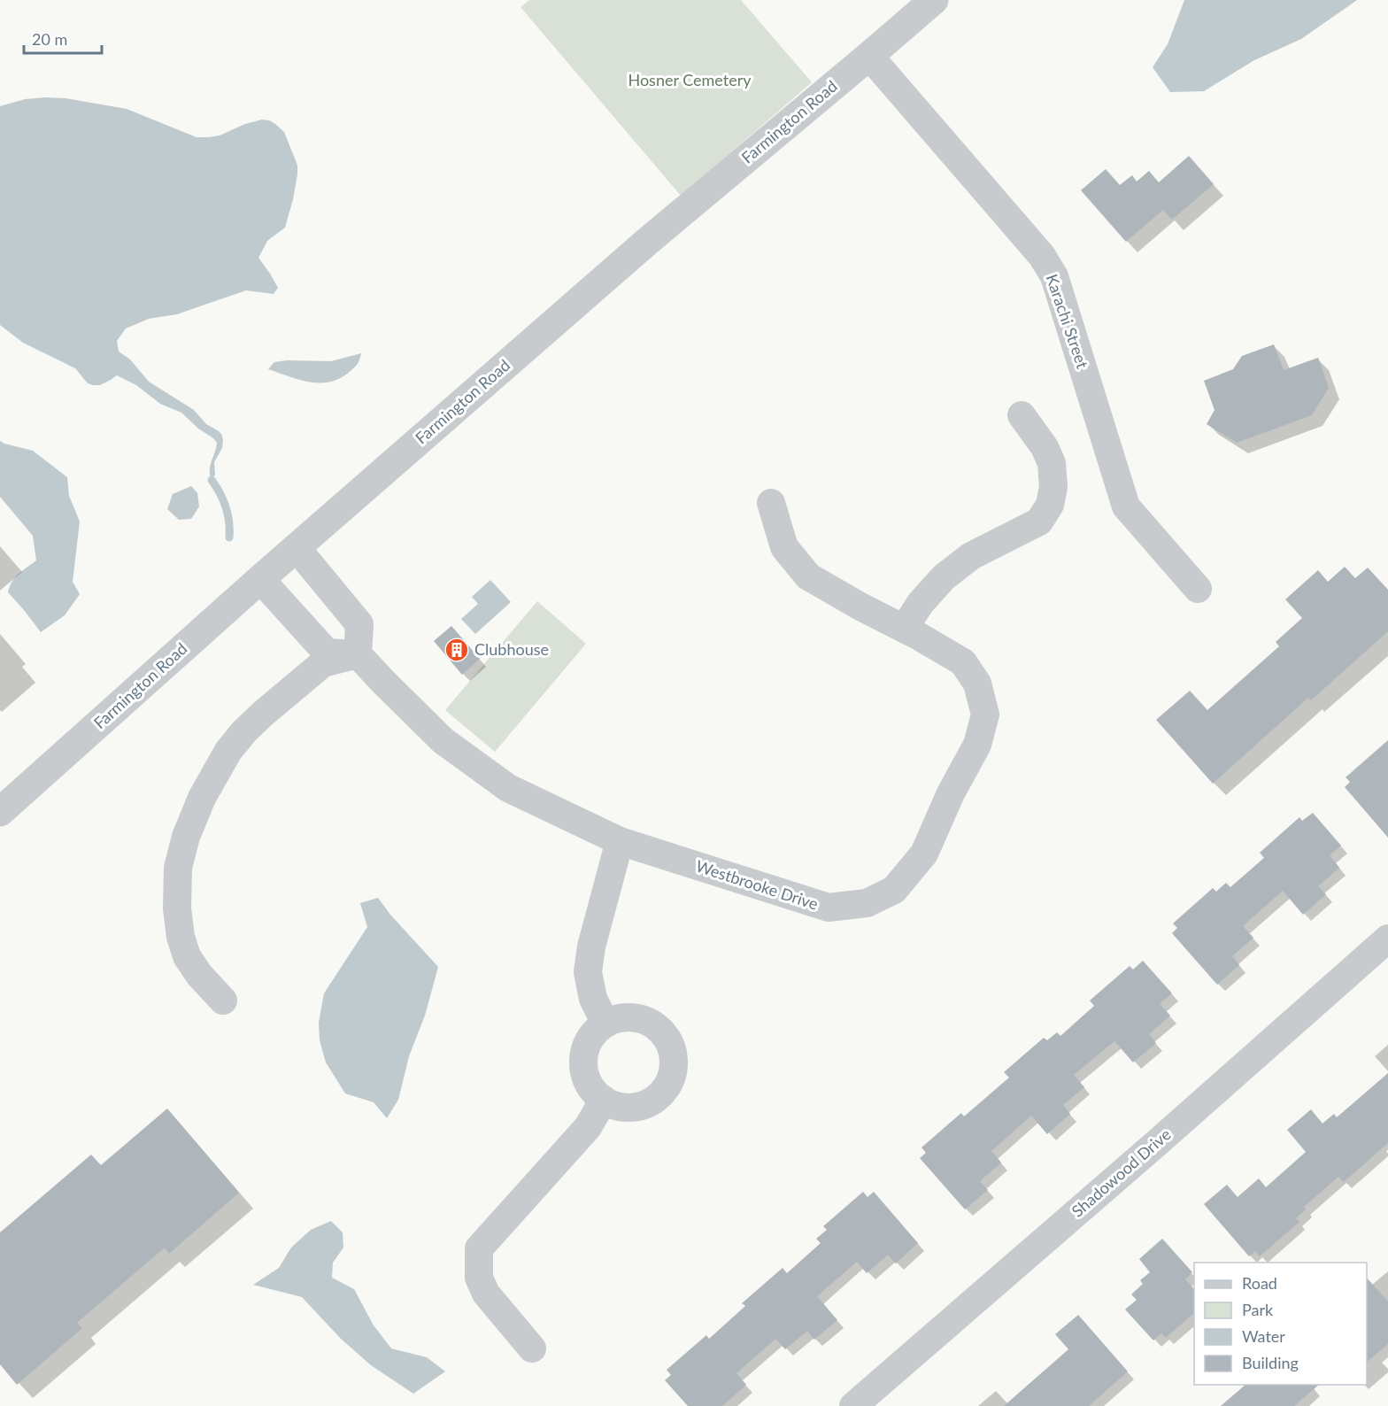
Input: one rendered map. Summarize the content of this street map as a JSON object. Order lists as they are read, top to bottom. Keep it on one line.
{"streets":{"street":["Farmington Road","Karachi Street","Westbrooke Drive","Shadowood Drive"]},"crossings":[["Farmington Road","Karachi Street"]],"parks":["Hosner Cemetery"],"places":{"building":["Clubhouse"]},"legend":["Road","Park","Water","Building"],"scale_bar":"20 m"}
